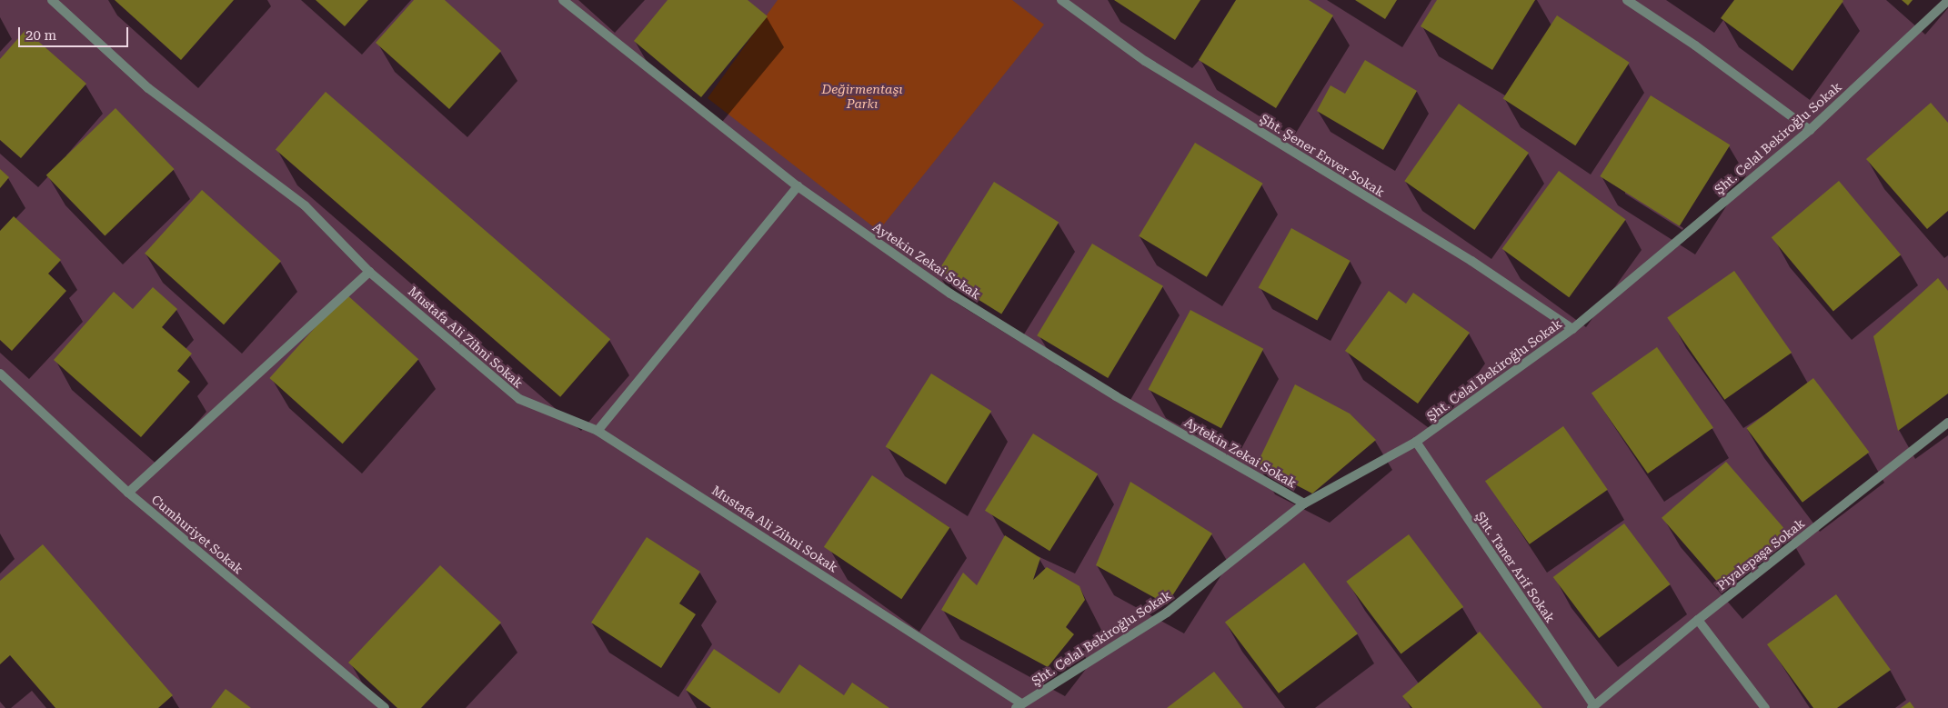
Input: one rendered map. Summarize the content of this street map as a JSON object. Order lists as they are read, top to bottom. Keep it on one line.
{"streets":{"street":["Şht. Celal Bekiroğlu Sokak","Şht. Şener Enver Sokak","Aytekin Zekai Sokak","Mustafa Ali Zihni Sokak","Cumhuriyet Sokak","Piyalepaşa Sokak","Şht. Taner Arif Sokak"]},"crossings":[["Şht. Celal Bekiroğlu Sokak","Şht. Şener Enver Sokak"],["Şht. Celal Bekiroğlu Sokak","Aytekin Zekai Sokak"],["Şht. Celal Bekiroğlu Sokak","Mustafa Ali Zihni Sokak"],["Şht. Celal Bekiroğlu Sokak","Şht. Taner Arif Sokak"],["Piyalepaşa Sokak","Şht. Taner Arif Sokak"]],"parks":["Değirmentaşı Parkı"],"scale_bar":"20 m"}
